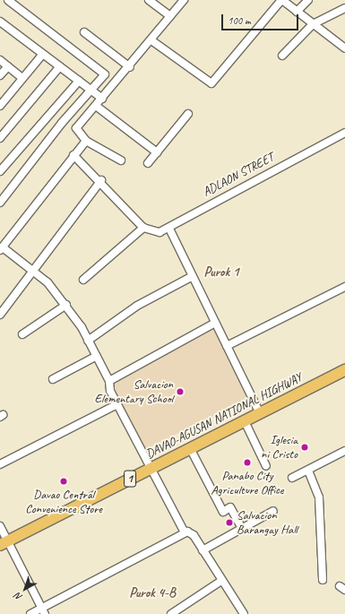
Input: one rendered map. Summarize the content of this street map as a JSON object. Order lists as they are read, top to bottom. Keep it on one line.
{"streets":{"highway":["DAVAO-AGUSAN NATIONAL HIGHWAY","1"],"street":["ADLAON STREET"]},"districts":["Purok 1","Purok 4-B"],"places":["Salvacion Elementary School","Iglesia ni Cristo","Panabo City Agriculture Office","Davao Central Convenience Store","Salvacion Barangay Hall"],"scale_bar":"100 m","north":"bottom left"}
